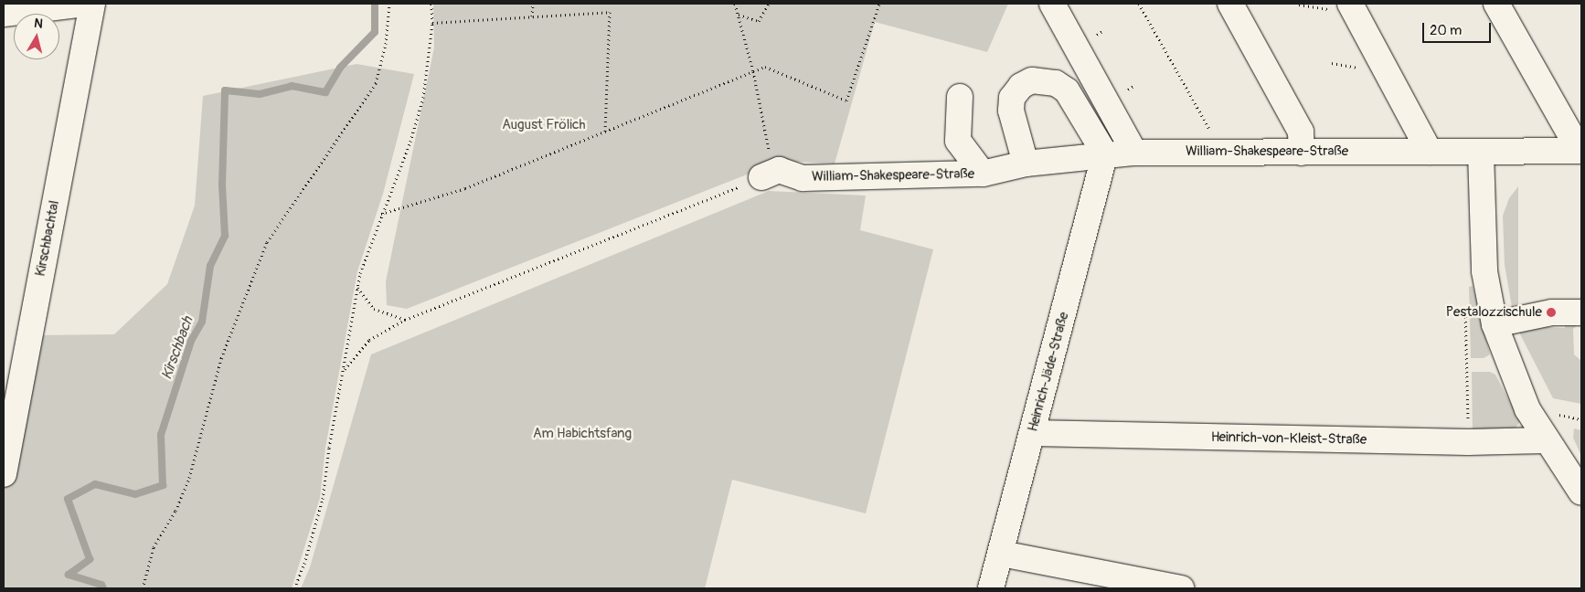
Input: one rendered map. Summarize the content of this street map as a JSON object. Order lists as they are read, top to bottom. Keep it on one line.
{"streets":{"street":["William-Shakespeare-Straße","Kirschbachtal","Heinrich-Jäde-Straße","Heinrich-von-Kleist-Straße"]},"crossings":[["William-Shakespeare-Straße","Heinrich-Jäde-Straße"],["Heinrich-Jäde-Straße","Heinrich-von-Kleist-Straße"]],"water":["Kirschbach"],"parks":["August Frölich","Am Habichtsfang"],"places":["Pestalozzischule"],"scale_bar":"20 m","north":"top"}
